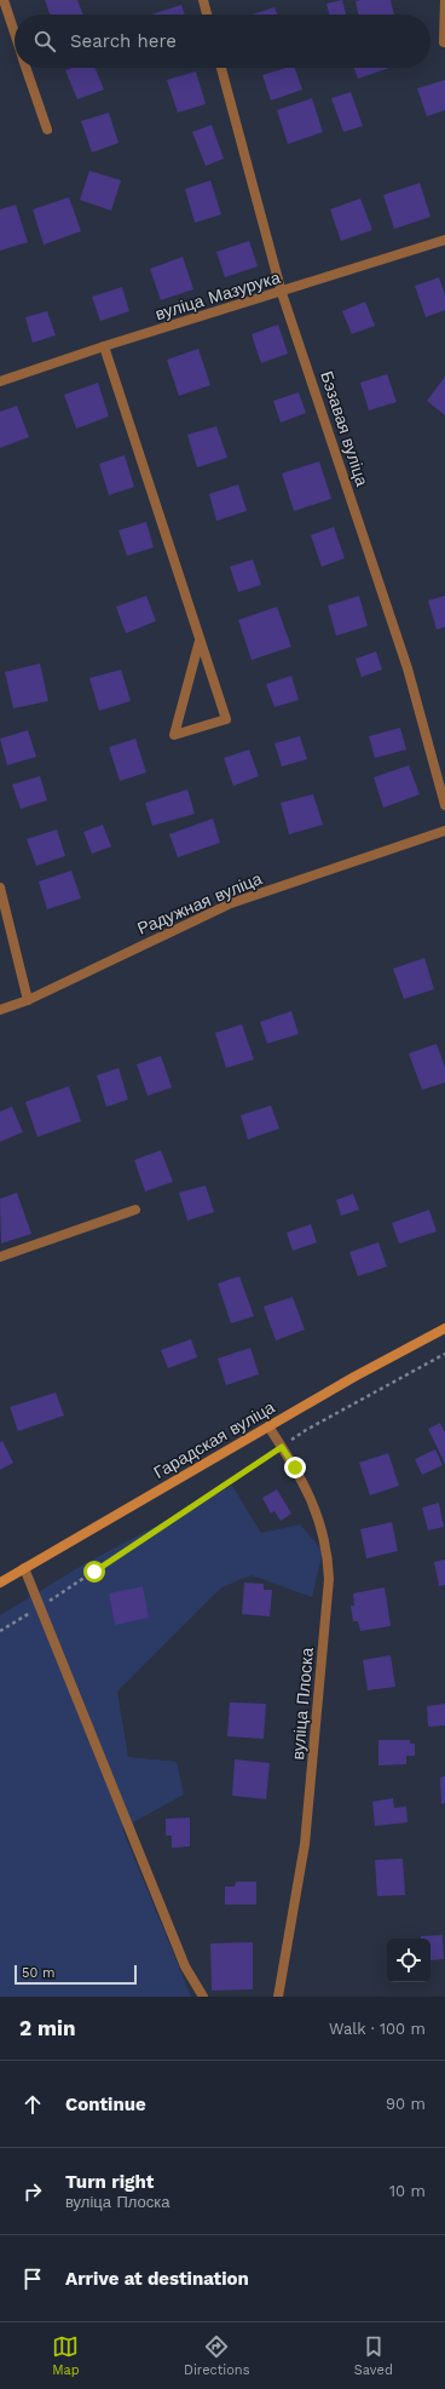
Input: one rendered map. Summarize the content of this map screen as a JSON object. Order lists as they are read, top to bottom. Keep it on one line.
{"streets":{"main road":["Гарадская вуліца"],"street":["вуліца Мазурука","Бэзавая вуліца","Радужная вуліца","вуліца Плоска"]},"crossings":[["вуліца Мазурука","Бэзавая вуліца"],["Гарадская вуліца","вуліца Плоска"]],"scale_bar":"50 m","page":{"search":"Search here","scale":"50 m","heading":["2 min","Walk · 100 m"],"list":[["Continue","90 m"],["Turn right","вуліца Плоска","10 m"],"Arrive at destination"],"nav":["Map","Directions","Saved"]}}
